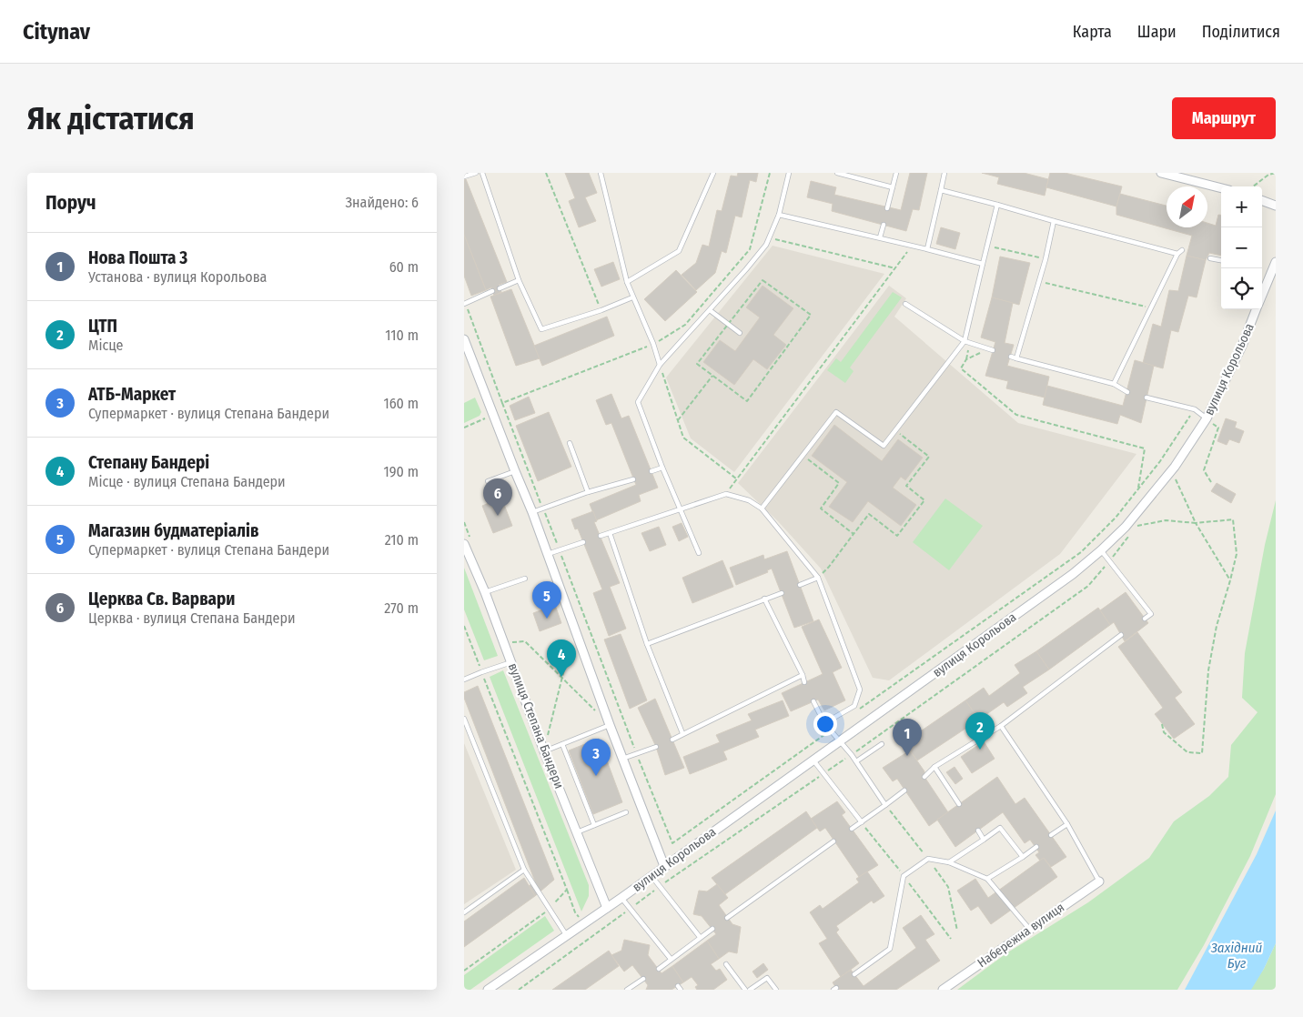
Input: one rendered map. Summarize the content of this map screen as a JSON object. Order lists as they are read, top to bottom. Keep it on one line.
{"streets":{"street":["вулиця Корольова","вулиця Степана Бандери","Набережна вулиця"]},"crossings":[["вулиця Корольова","вулиця Степана Бандери"]],"water":["Західний Буг"],"north":"top right","page":{"header":"Citynav","nav":["Карта","Шари","Поділитися"],"buttons":"Маршрут","title":"Як дістатися","heading":["Поруч","Знайдено: 6"],"map_buttons":["+","−"],"list":[{"mark":"1","name":"Нова Пошта 3","note":"Установа · вулиця Корольова","value":"60 m"},{"mark":"2","name":"ЦТП","note":"Місце","value":"110 m"},{"mark":"3","name":"АТБ-Маркет","note":"Супермаркет · вулиця Степана Бандери","value":"160 m"},{"mark":"4","name":"Степану Бандері","note":"Місце · вулиця Степана Бандери","value":"190 m"},{"mark":"5","name":"Магазин будматеріалів","note":"Супермаркет · вулиця Степана Бандери","value":"210 m"},{"mark":"6","name":"Церква Св. Варвари","note":"Церква · вулиця Степана Бандери","value":"270 m"}],"pins":["6","5","4","2","1","3"]}}
